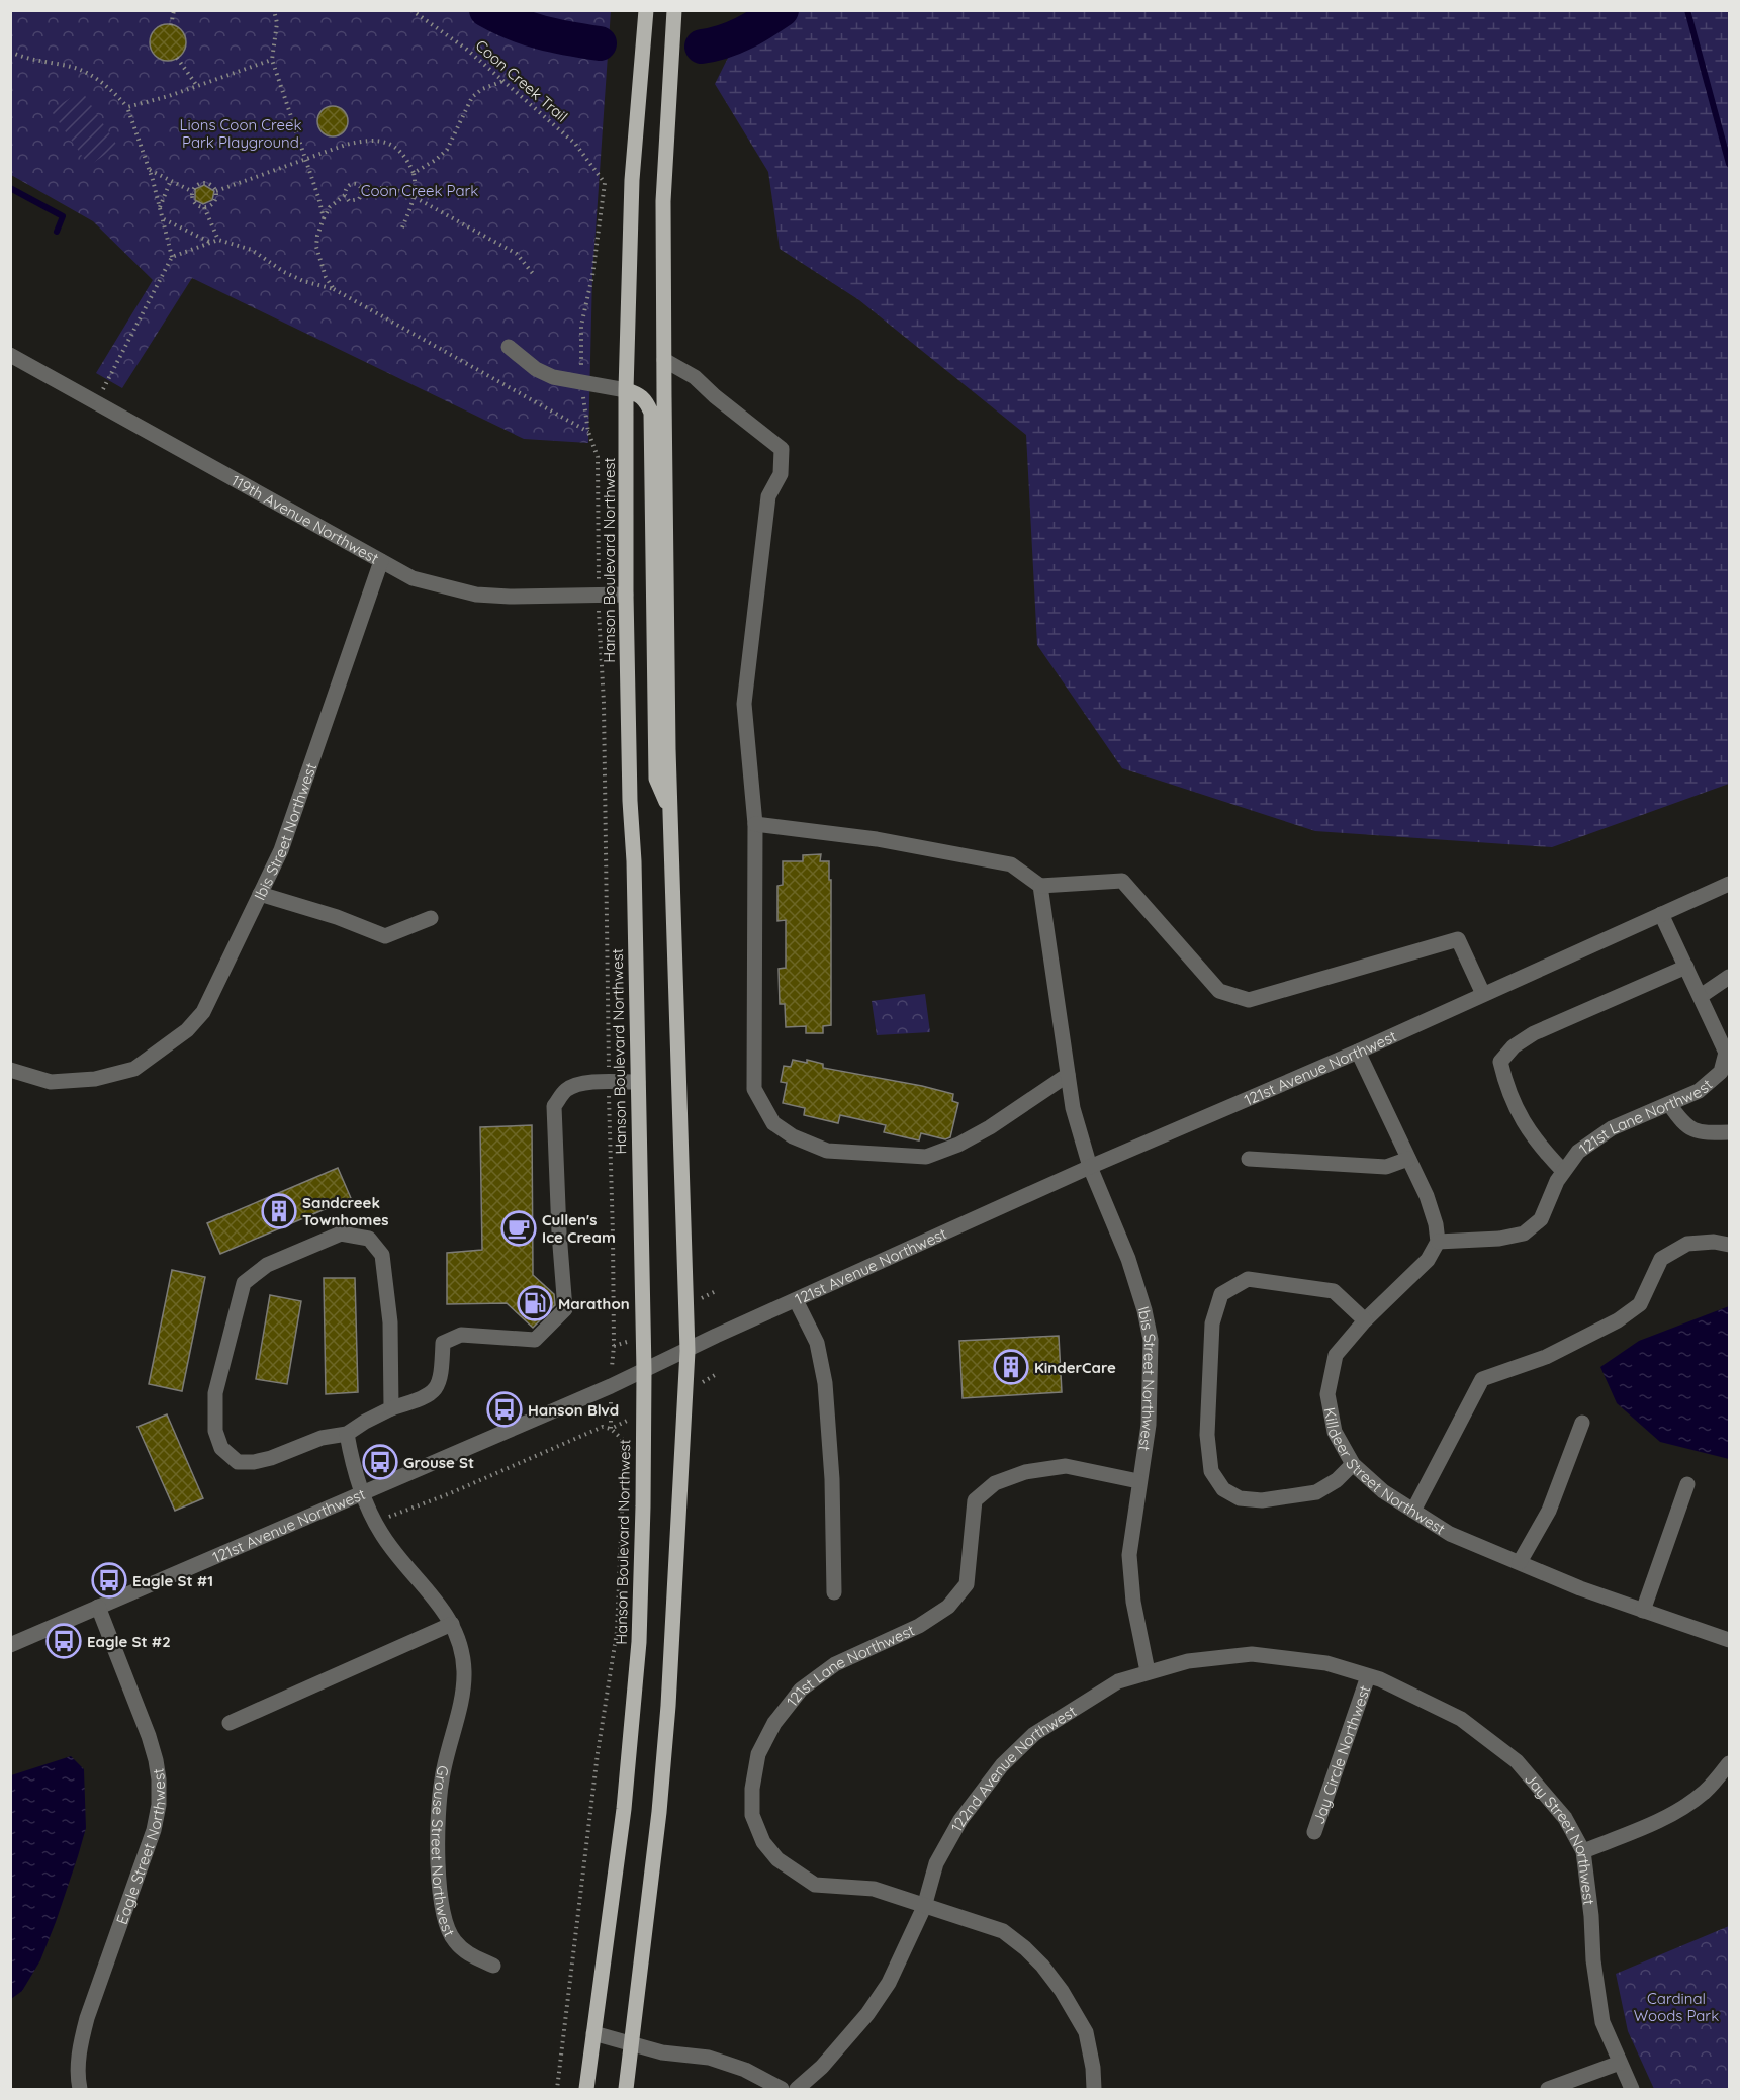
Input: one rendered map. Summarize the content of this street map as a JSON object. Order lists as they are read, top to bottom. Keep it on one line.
{"streets":{"main road":["Hanson Boulevard Northwest"],"street":["119th Avenue Northwest","Ibis Street Northwest","121st Avenue Northwest","121st Lane Northwest","Killdeer Street Northwest","Jay Circle Northwest","122nd Avenue Northwest","Jay Street Northwest","Eagle Street Northwest","Grouse Street Northwest"],"path":["Coon Creek Trail"]},"crossings":[["119th Avenue Northwest","Hanson Boulevard Northwest"],["119th Avenue Northwest","Ibis Street Northwest"],["Hanson Boulevard Northwest","121st Avenue Northwest"],["Ibis Street Northwest","121st Avenue Northwest"],["Ibis Street Northwest","121st Lane Northwest"],["Ibis Street Northwest","122nd Avenue Northwest"],["121st Avenue Northwest","121st Lane Northwest"],["121st Avenue Northwest","Eagle Street Northwest"],["121st Avenue Northwest","Grouse Street Northwest"],["121st Lane Northwest","Killdeer Street Northwest"],["121st Lane Northwest","122nd Avenue Northwest"],["Jay Circle Northwest","122nd Avenue Northwest"],["Jay Circle Northwest","Jay Street Northwest"],["122nd Avenue Northwest","Jay Street Northwest"]],"parks":["Lions Coon Creek Park Playground","Coon Creek Park","Cardinal Woods Park"],"places":{"building":["Sandcreek Townhomes","KinderCare"],"cafe":["Cullen's Ice Cream"],"fuel station":["Marathon"],"bus stop":["Hanson Blvd","Grouse St","Eagle St #1","Eagle St #2"]}}
